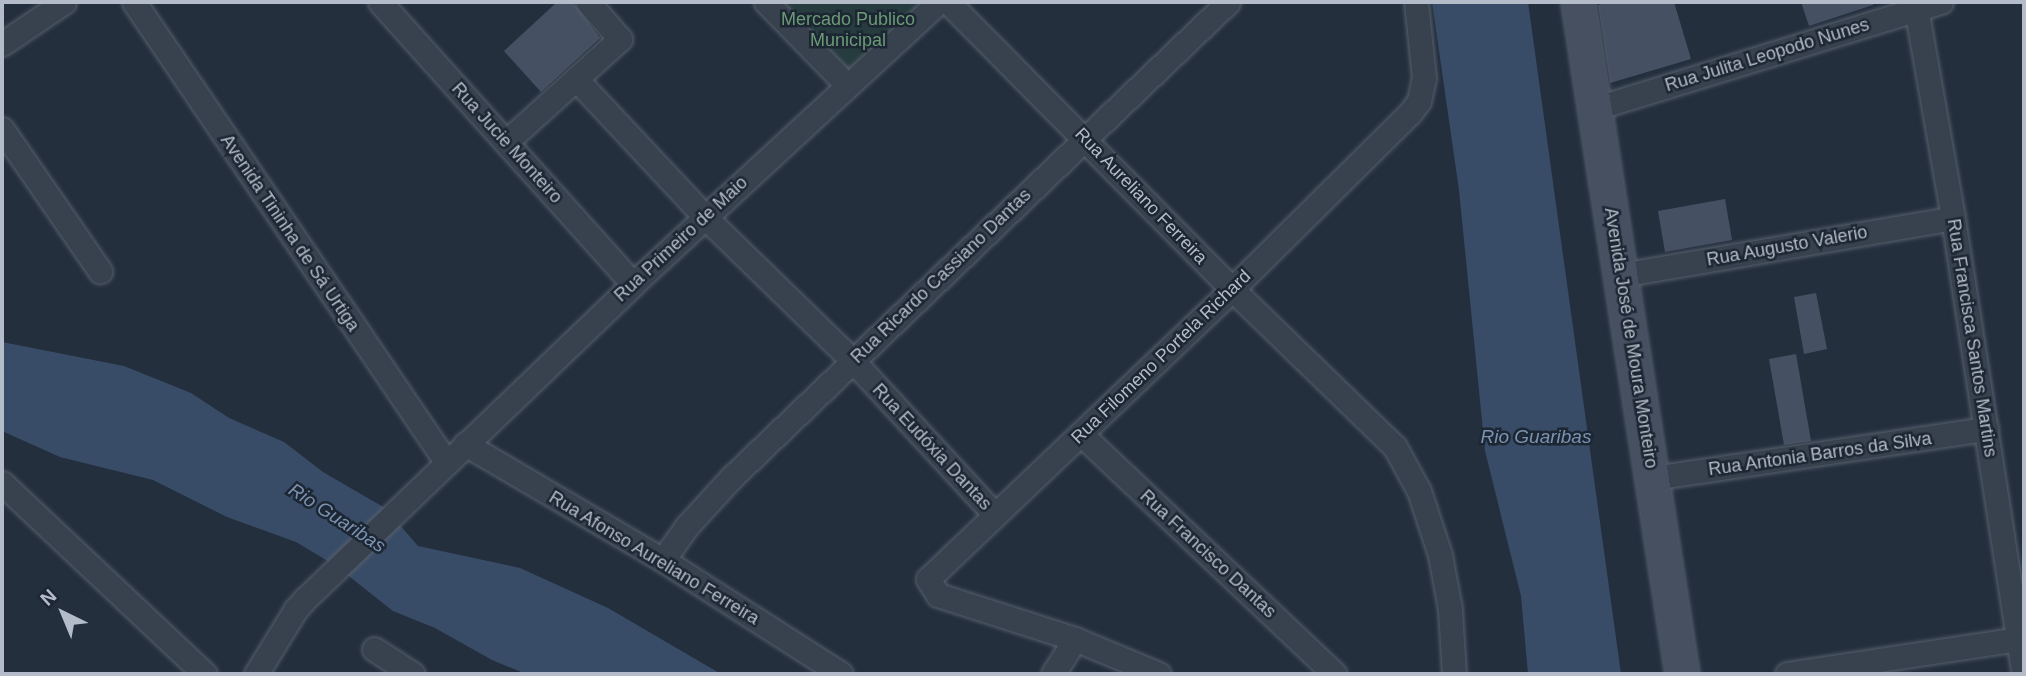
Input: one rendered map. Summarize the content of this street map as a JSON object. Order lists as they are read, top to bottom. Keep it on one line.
{"streets":{"main road":["Avenida José de Moura Monteiro"],"street":["Rua Julita Leopodo Nunes","Rua Jucie Monteiro","Rua Aureliano Ferreira","Avenida Tininha de Sá Urtiga","Rua Primeiro de Maio","Rua Augusto Valerio","Rua Ricardo Cassiano Dantas","Rua Francisca Santos Martins","Rua Filomeno Portela Richard","Rua Eudóxia Dantas","Rua Antonia Barros da Silva","Rua Francisco Dantas","Rua Afonso Aureliano Ferreira"]},"crossings":[["Rua Julita Leopodo Nunes","Avenida José de Moura Monteiro"],["Rua Julita Leopodo Nunes","Rua Francisca Santos Martins"],["Rua Jucie Monteiro","Rua Primeiro de Maio"],["Rua Aureliano Ferreira","Rua Ricardo Cassiano Dantas"],["Rua Aureliano Ferreira","Rua Filomeno Portela Richard"],["Avenida Tininha de Sá Urtiga","Rua Primeiro de Maio"],["Rua Primeiro de Maio","Rua Eudóxia Dantas"],["Rua Primeiro de Maio","Rua Afonso Aureliano Ferreira"],["Rua Augusto Valerio","Avenida José de Moura Monteiro"],["Rua Augusto Valerio","Rua Francisca Santos Martins"],["Rua Ricardo Cassiano Dantas","Rua Eudóxia Dantas"],["Rua Ricardo Cassiano Dantas","Rua Afonso Aureliano Ferreira"],["Avenida José de Moura Monteiro","Rua Antonia Barros da Silva"],["Rua Francisca Santos Martins","Rua Antonia Barros da Silva"],["Rua Filomeno Portela Richard","Rua Eudóxia Dantas"],["Rua Filomeno Portela Richard","Rua Francisco Dantas"]],"water":["Rio Guaribas"],"parks":["Mercado Publico Municipal"],"north":"top left"}
